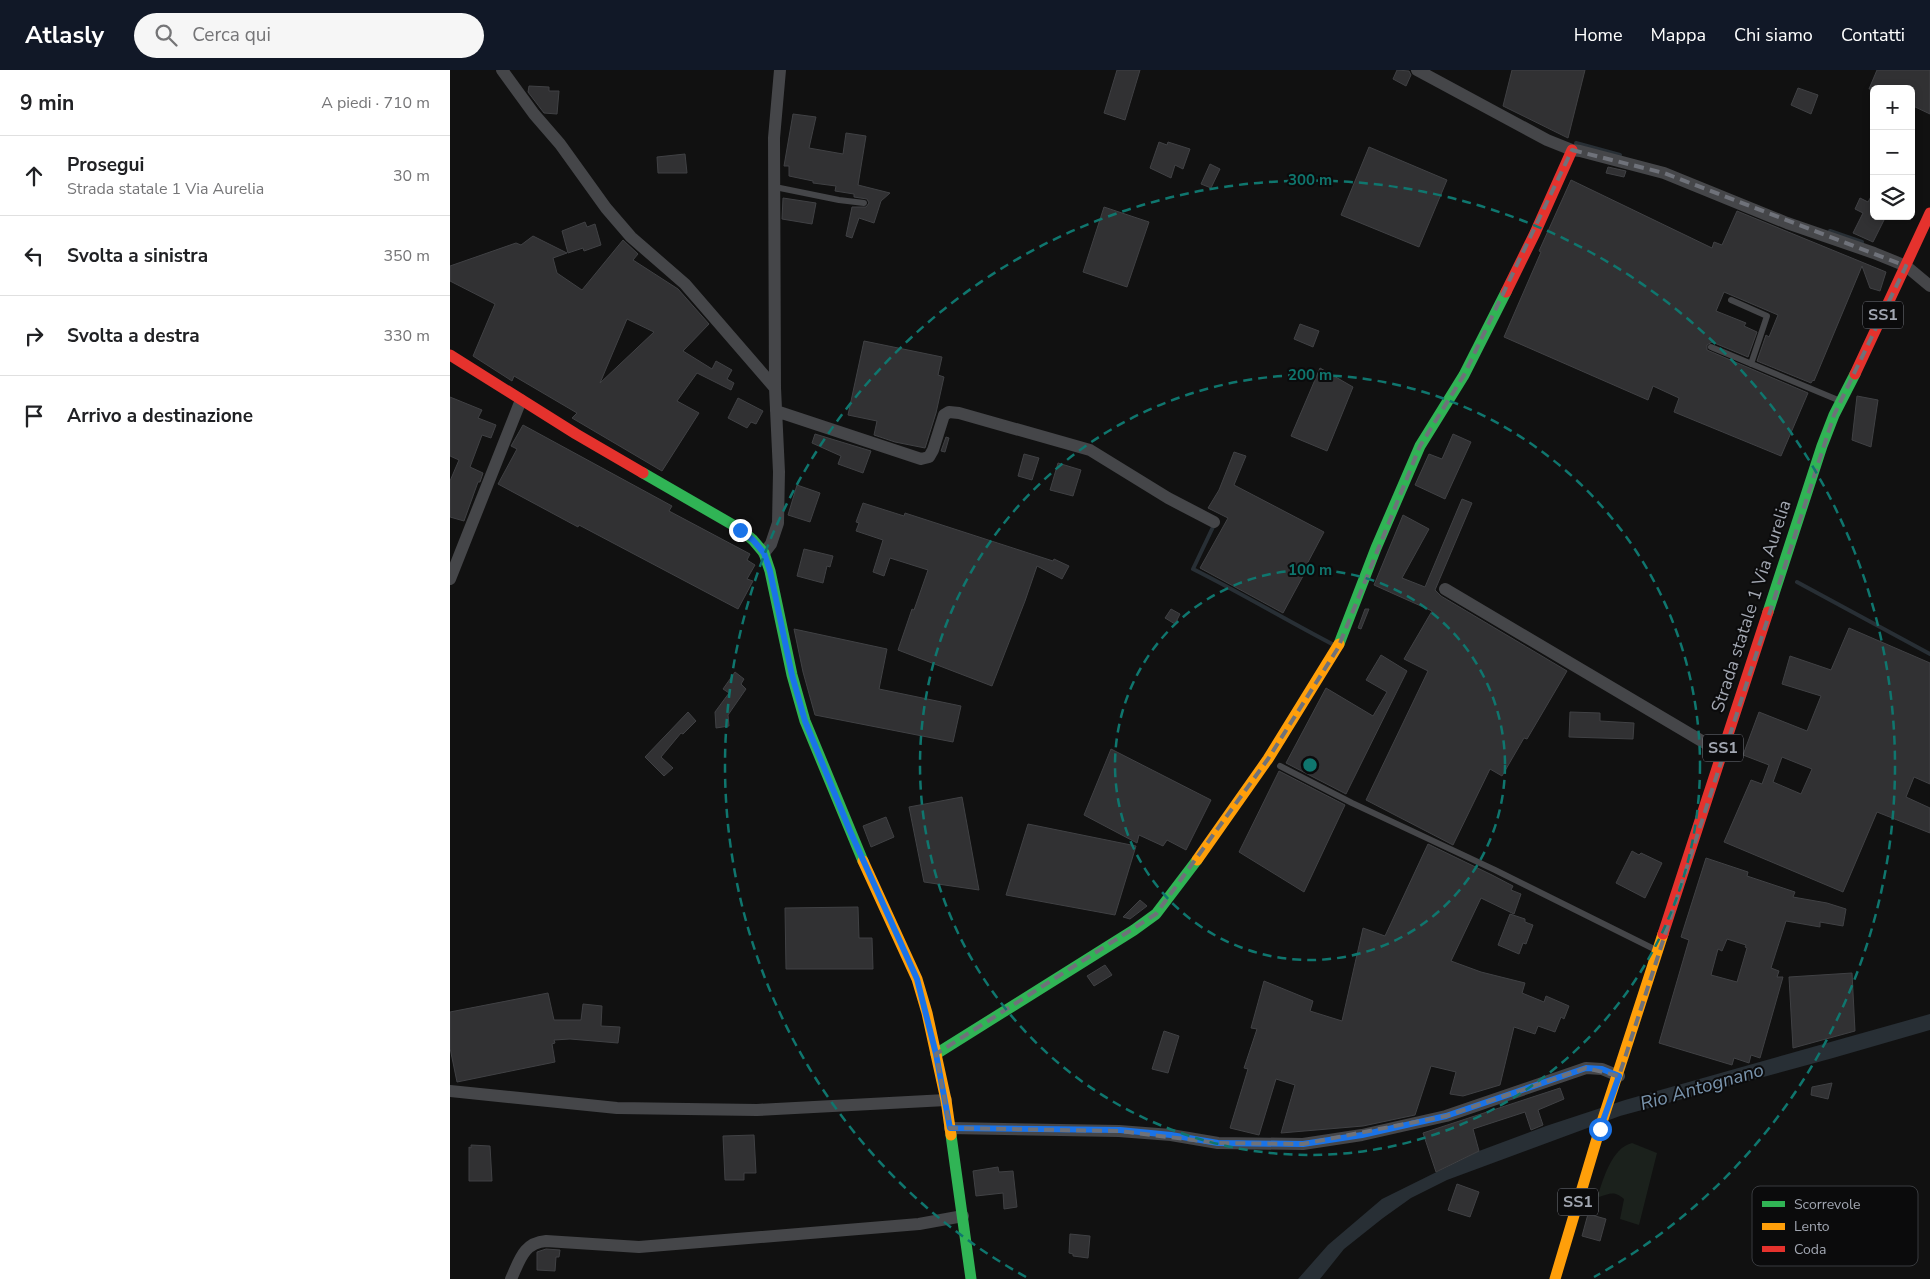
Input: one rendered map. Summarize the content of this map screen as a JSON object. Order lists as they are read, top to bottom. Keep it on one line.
{"streets":{"street":["SS1","Strada statale 1 Via Aurelia"]},"water":["Rio Antognano"],"legend":["Scorrevole","Lento","Coda"],"page":{"header":"Atlasly","search":"Cerca qui","nav":["Home","Mappa","Chi siamo","Contatti"],"heading":["9 min","A piedi · 710 m"],"map_buttons":["+","−"],"list":[["Prosegui","Strada statale 1 Via Aurelia","30 m"],["Svolta a sinistra","350 m"],["Svolta a destra","330 m"],"Arrivo a destinazione"]},"rings":["300 m","200 m","100 m"]}
